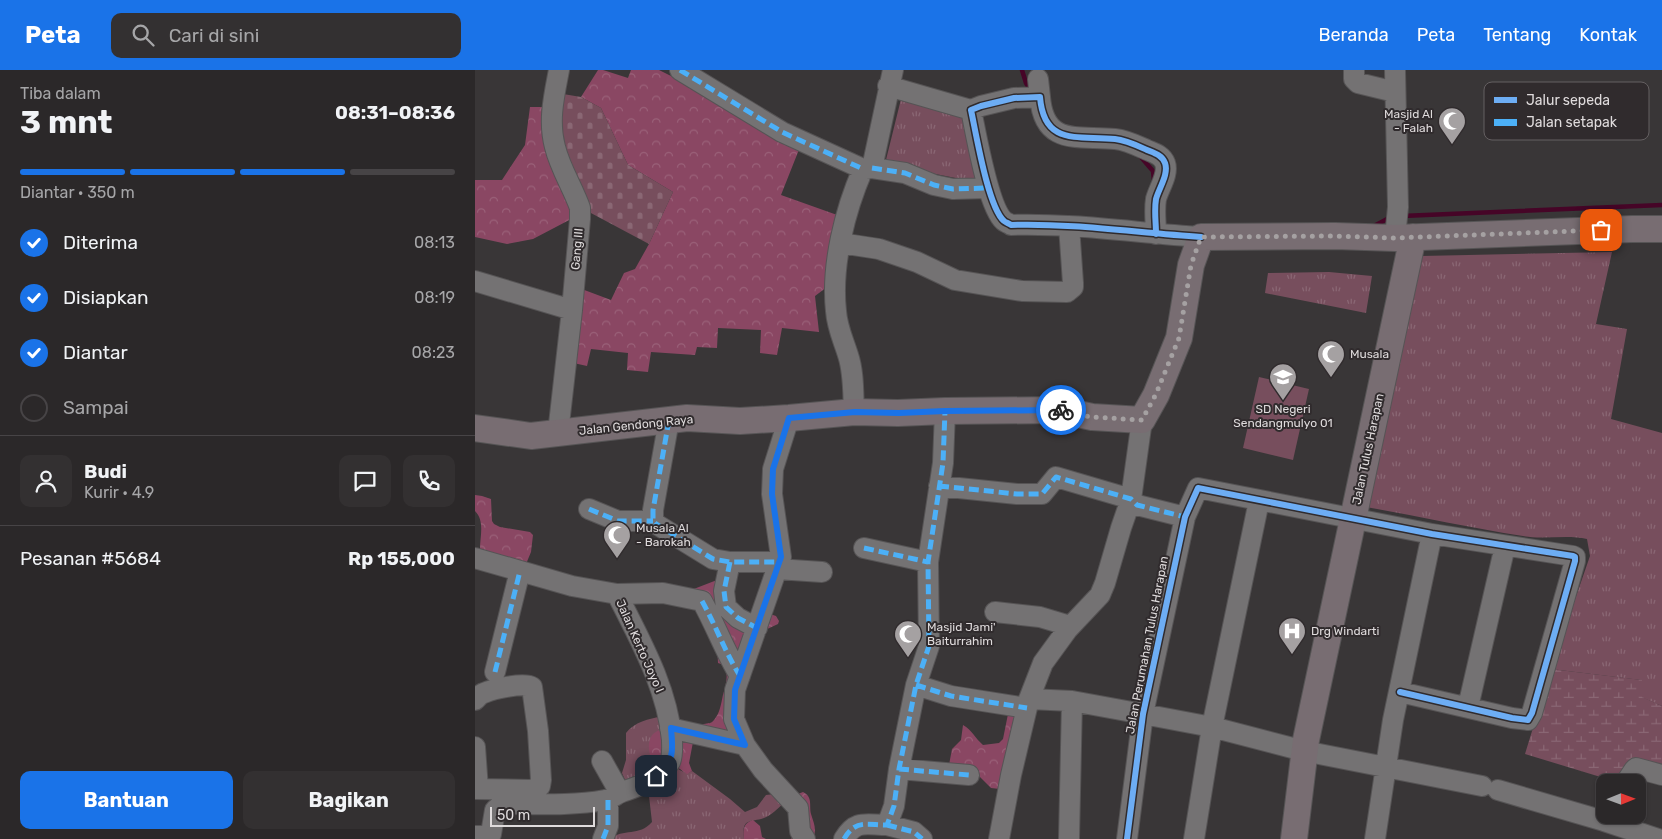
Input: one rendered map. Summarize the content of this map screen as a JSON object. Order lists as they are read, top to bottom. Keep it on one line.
{"streets":{"main road":["Jalan Gendong Raya","Jalan Tulus Harapan"],"street":["Gang III","Jalan Perumahan Tulus Harapan","Jalan Kerto Joyo I"]},"crossings":[["Gang III","Jalan Gendong Raya"]],"places":{"mosque":["Masjid Al - Falah","Musala","Musala Al - Barokah","Masjid Jami' Baiturrahim"],"school or university":["SD Negeri Sendangmulyo 01"],"hospital":["Drg Windarti"]},"legend":["Jalur sepeda","Jalan setapak"],"scale_bar":"50 m","north":"right","page":{"header":"Peta","search":"Cari di sini","nav":["Beranda","Peta","Tentang","Kontak"],"heading":["3 mnt","Tiba dalam","08:31–08:36"],"panel":["Budi","Kurir · 4.9","Pesanan #5684","Rp 155,000"],"bar":"Diantar · 350 m","list":[["Diterima","08:13"],["Disiapkan","08:19"],["Diantar","08:23"],"Sampai"],"buttons":["Bantuan","Bagikan"],"scale":"50 m"}}
